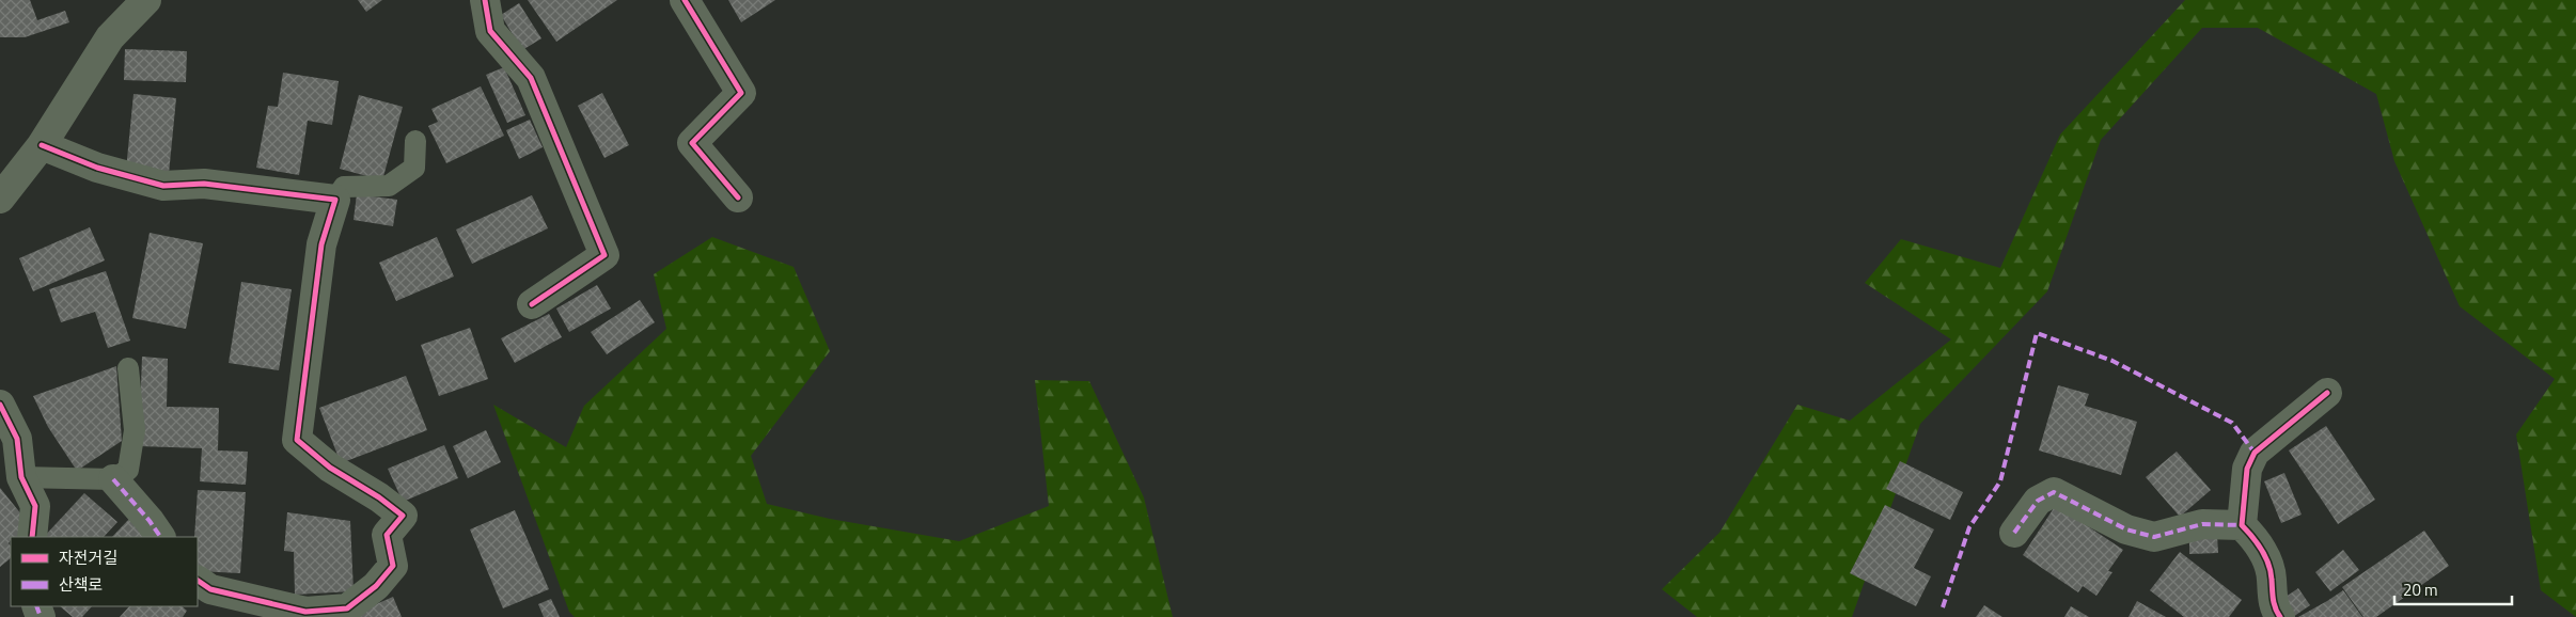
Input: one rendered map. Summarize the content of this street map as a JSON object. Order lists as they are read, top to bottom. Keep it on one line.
{"legend":["자전거길","산책로"],"scale_bar":"20 m"}
